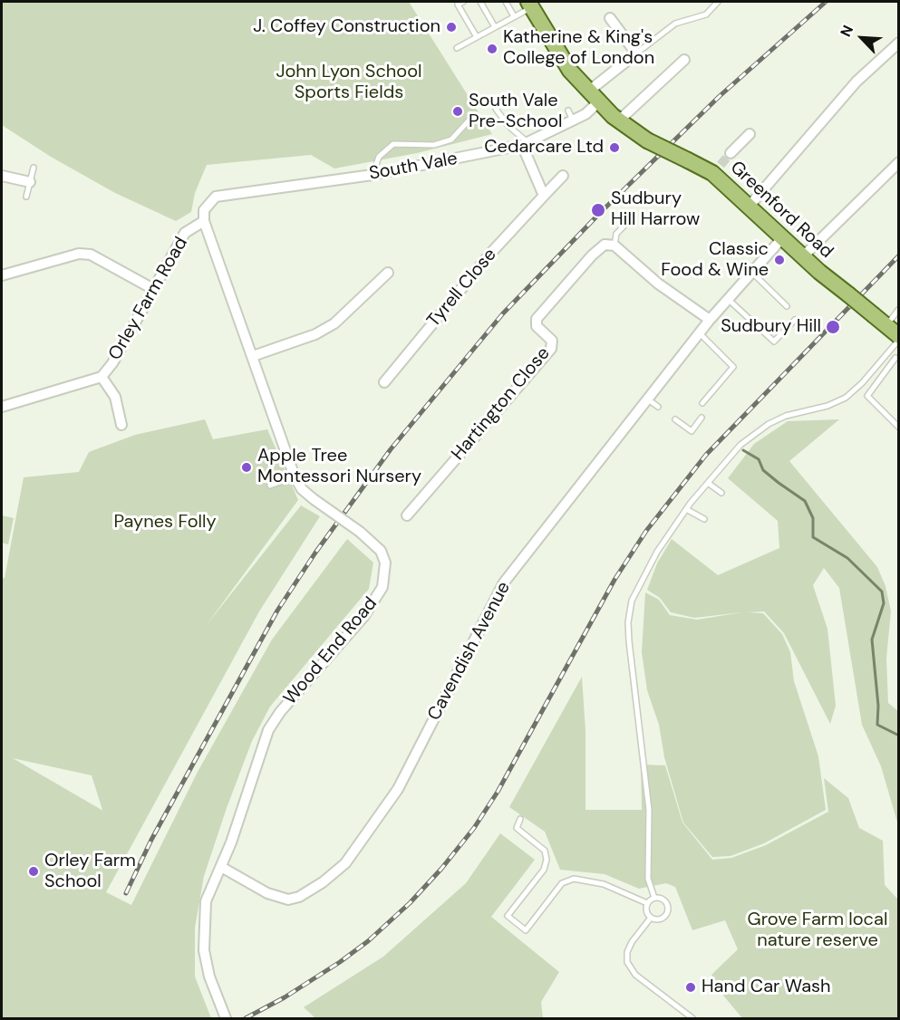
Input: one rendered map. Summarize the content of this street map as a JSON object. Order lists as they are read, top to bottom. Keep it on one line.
{"streets":{"main road":["Greenford Road"],"street":["South Vale","Tyrell Close","Orley Farm Road","Hartington Close","Wood End Road","Cavendish Avenue"]},"crossings":[["South Vale","Greenford Road"],["South Vale","Orley Farm Road"],["South Vale","Wood End Road"],["Greenford Road","Cavendish Avenue"],["Orley Farm Road","Wood End Road"],["Wood End Road","Cavendish Avenue"]],"parks":["John Lyon School Sports Fields","Paynes Folly","Grove Farm local nature reserve"],"places":["J. Coffey Construction","Katherine & King's College of London","South Vale Pre-School","Cedarcare Ltd","Sudbury Hill Harrow","Classic Food & Wine","Sudbury Hill","Apple Tree Montessori Nursery","Orley Farm School","Hand Car Wash"],"north":"top left"}
